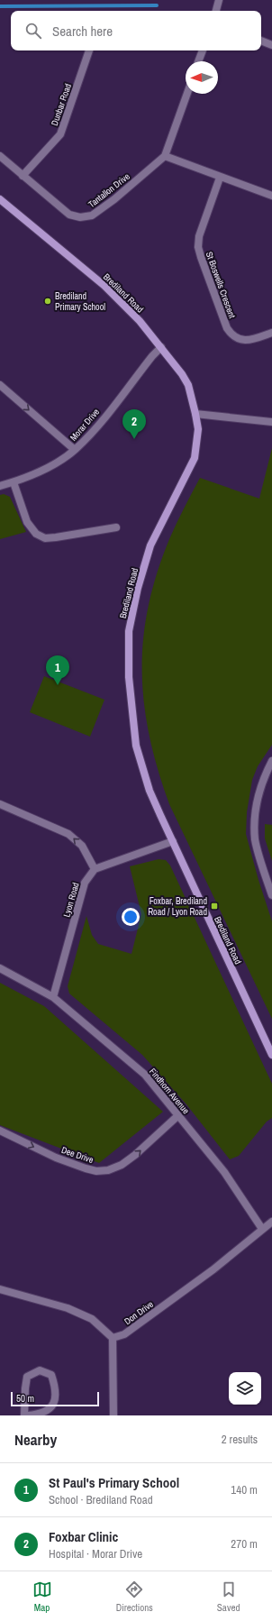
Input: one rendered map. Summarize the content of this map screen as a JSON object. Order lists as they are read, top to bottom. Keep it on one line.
{"streets":{"street":["Dunbar Road","Tantallon Drive","St Boswells Crescent","Brediland Road","Morar Drive","Lyon Road","Findhorn Avenue","Dee Drive","Don Drive"]},"crossings":[["Dunbar Road","Tantallon Drive"],["Brediland Road","Morar Drive"],["Lyon Road","Findhorn Avenue"],["Findhorn Avenue","Dee Drive"],["Findhorn Avenue","Don Drive"]],"one_way":["Dee Drive"],"places":{"other":["Brediland Primary School"],"transit":["Foxbar, Brediland Road / Lyon Road"]},"scale_bar":"50 m","north":"left","page":{"search":"Search here","pins":["2","1"],"scale":"50 m","heading":["Nearby","2 results"],"list":[{"mark":"1","name":"St Paul's Primary School","note":"School · Brediland Road","value":"140 m"},{"mark":"2","name":"Foxbar Clinic","note":"Hospital · Morar Drive","value":"270 m"}],"nav":["Map","Directions","Saved"]}}
